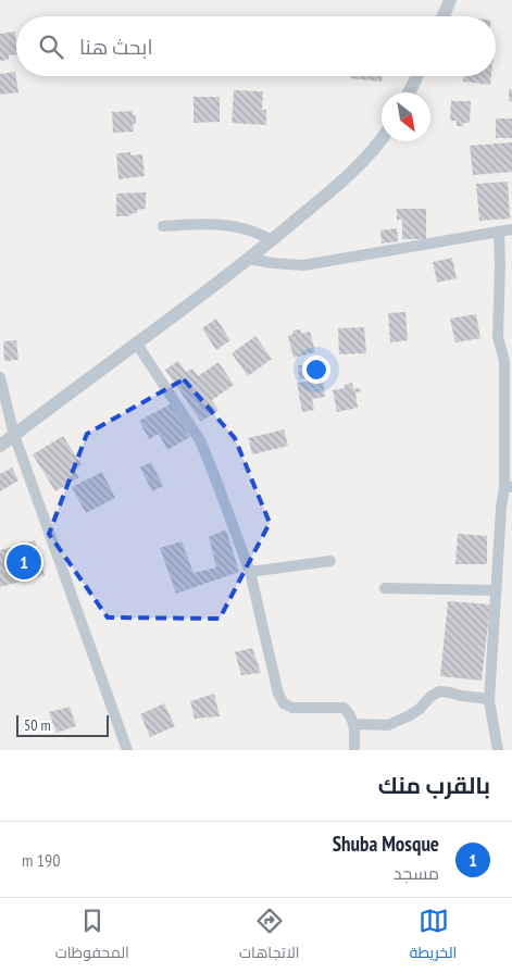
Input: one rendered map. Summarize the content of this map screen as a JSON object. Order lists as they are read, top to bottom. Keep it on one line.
{"scale_bar":"50 m","north":"bottom right","page":{"search":"ابحث هنا","pins":"1","scale":"50 m","heading":"بالقرب منك","list":[{"mark":"1","name":"Shuba Mosque","note":"مسجد","value":"190 m"}],"nav":["الخريطة","الاتجاهات","المحفوظات"]}}
